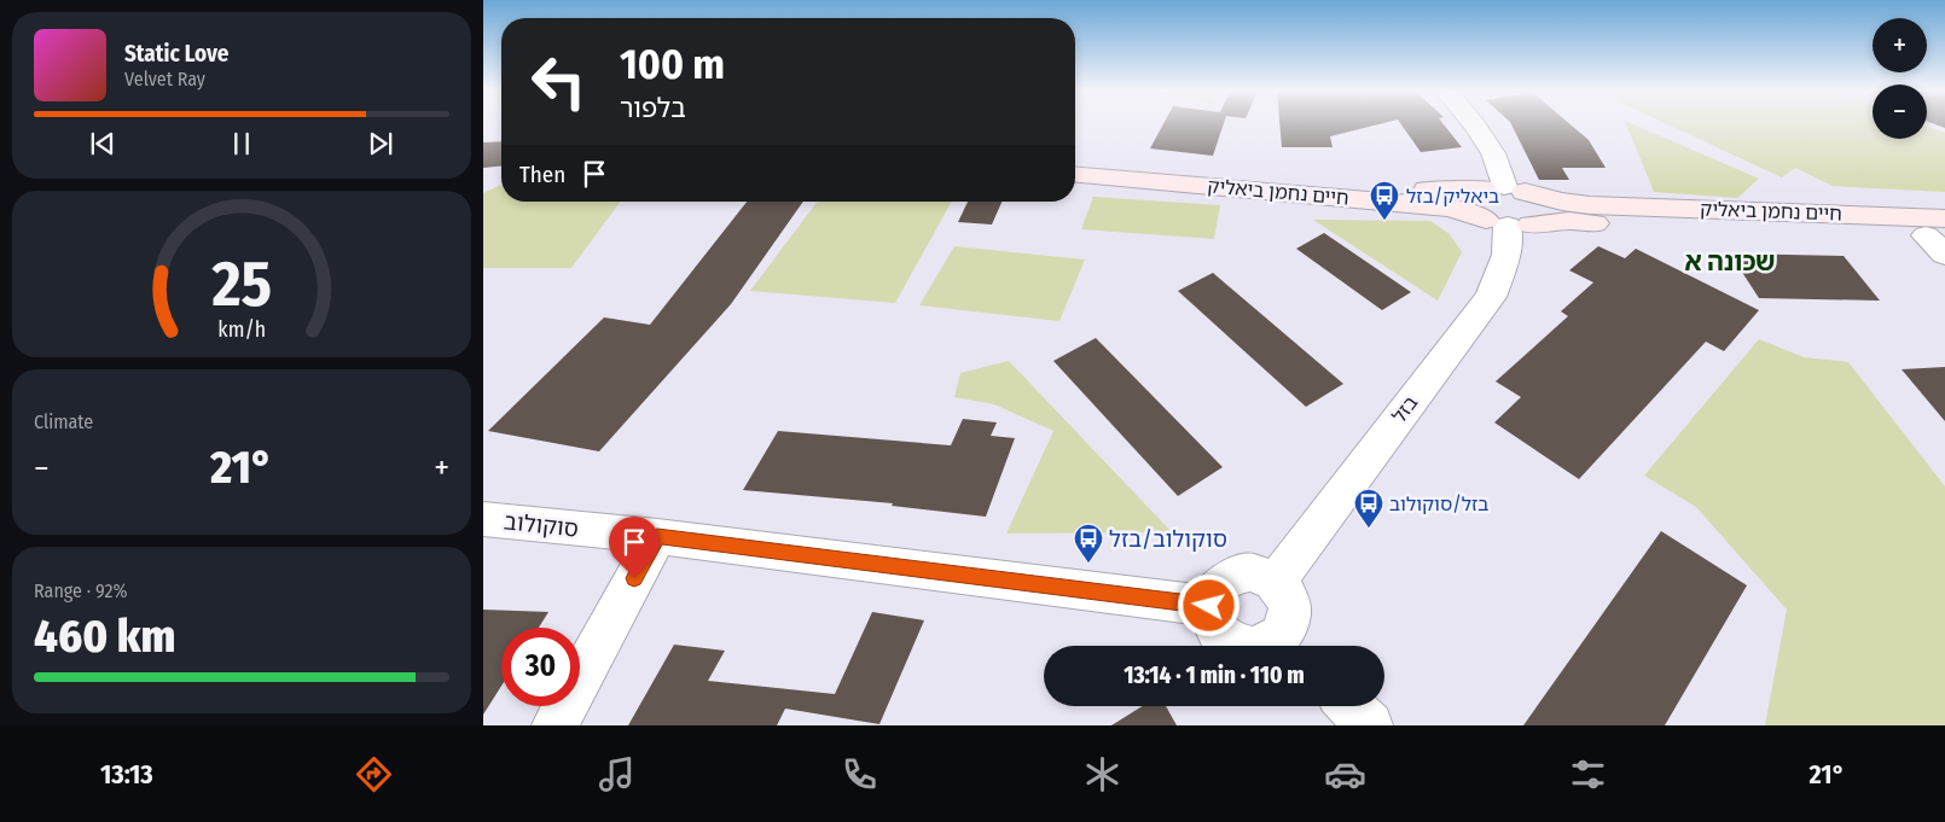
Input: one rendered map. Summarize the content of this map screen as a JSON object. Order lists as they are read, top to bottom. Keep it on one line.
{"streets":{"street":["חיים נחמן ביאליק","בזל","סוקולוב"]},"crossings":[["חיים נחמן ביאליק","בזל"]],"districts":["שכונה א"],"places":{"bus stop":["ביאליק/בזל","בזל/סוקולוב","סוקולוב/בזל"]},"page":{"map_buttons":["+","−"],"turn":["100 m","בלפור"],"song":["Static Love","Velvet Ray"],"then":"Then","tile":["Climate",["Range · 92%","460 km"]],"heat":["−","21°","+"],"limit":"30","trip":"13:14 · 1 min · 110 m","tabs":["13:13","21°"],"gauge":["25","km/h"]}}
